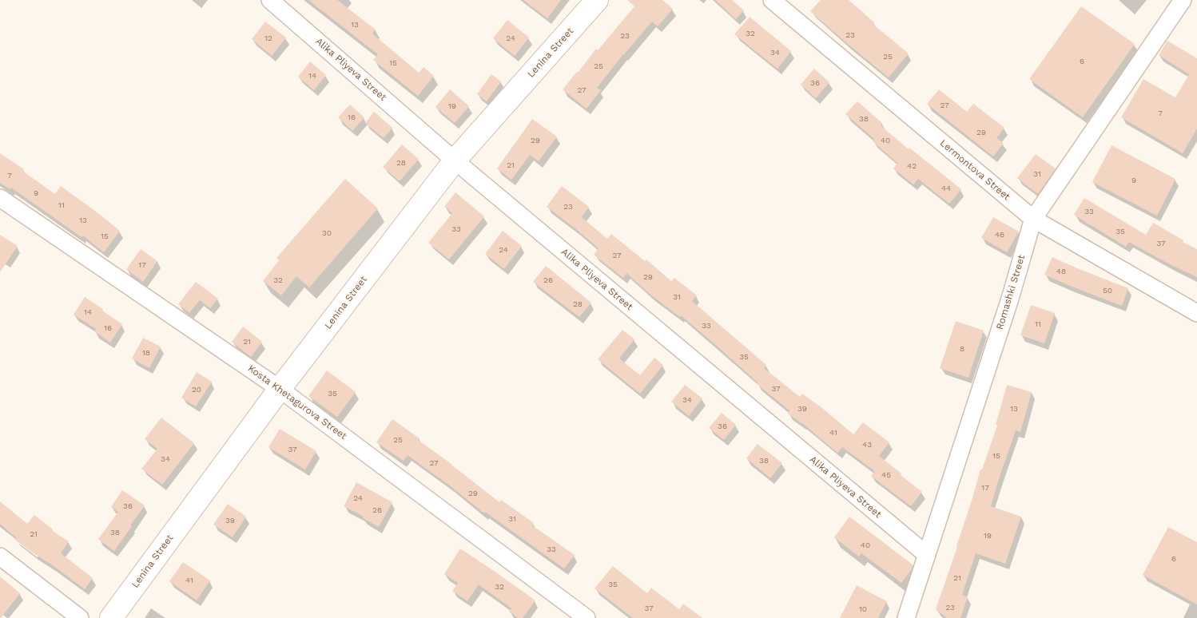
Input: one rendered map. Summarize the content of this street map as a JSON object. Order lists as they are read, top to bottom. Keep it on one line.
{"streets":{"street":["Lenina Street","Alika Pliyeva Street","Lermontova Street","Romashki Street","Kosta Khetagurova Street"]},"crossings":[["Lenina Street","Alika Pliyeva Street"],["Lenina Street","Kosta Khetagurova Street"],["Alika Pliyeva Street","Romashki Street"],["Lermontova Street","Romashki Street"]],"house_numbers":["13","32","23","23","12","24","34","25","6","15","25","14","36","27","27","19","7","16","38","29","29","40","28","21","42","31","7","9","44","9","11","23","33","13","33","35","30","46","15","37","24","27","17","48","29","32","26","50","31","28","14","11","33","16","21","8","18","35","37","20","35","34","39","13","36","41","25","43","37","15","34","38","27","45","17","29","24","36","26","31","39","38","21","19","40","33","6","21","41","35","32","23","37","10"]}
